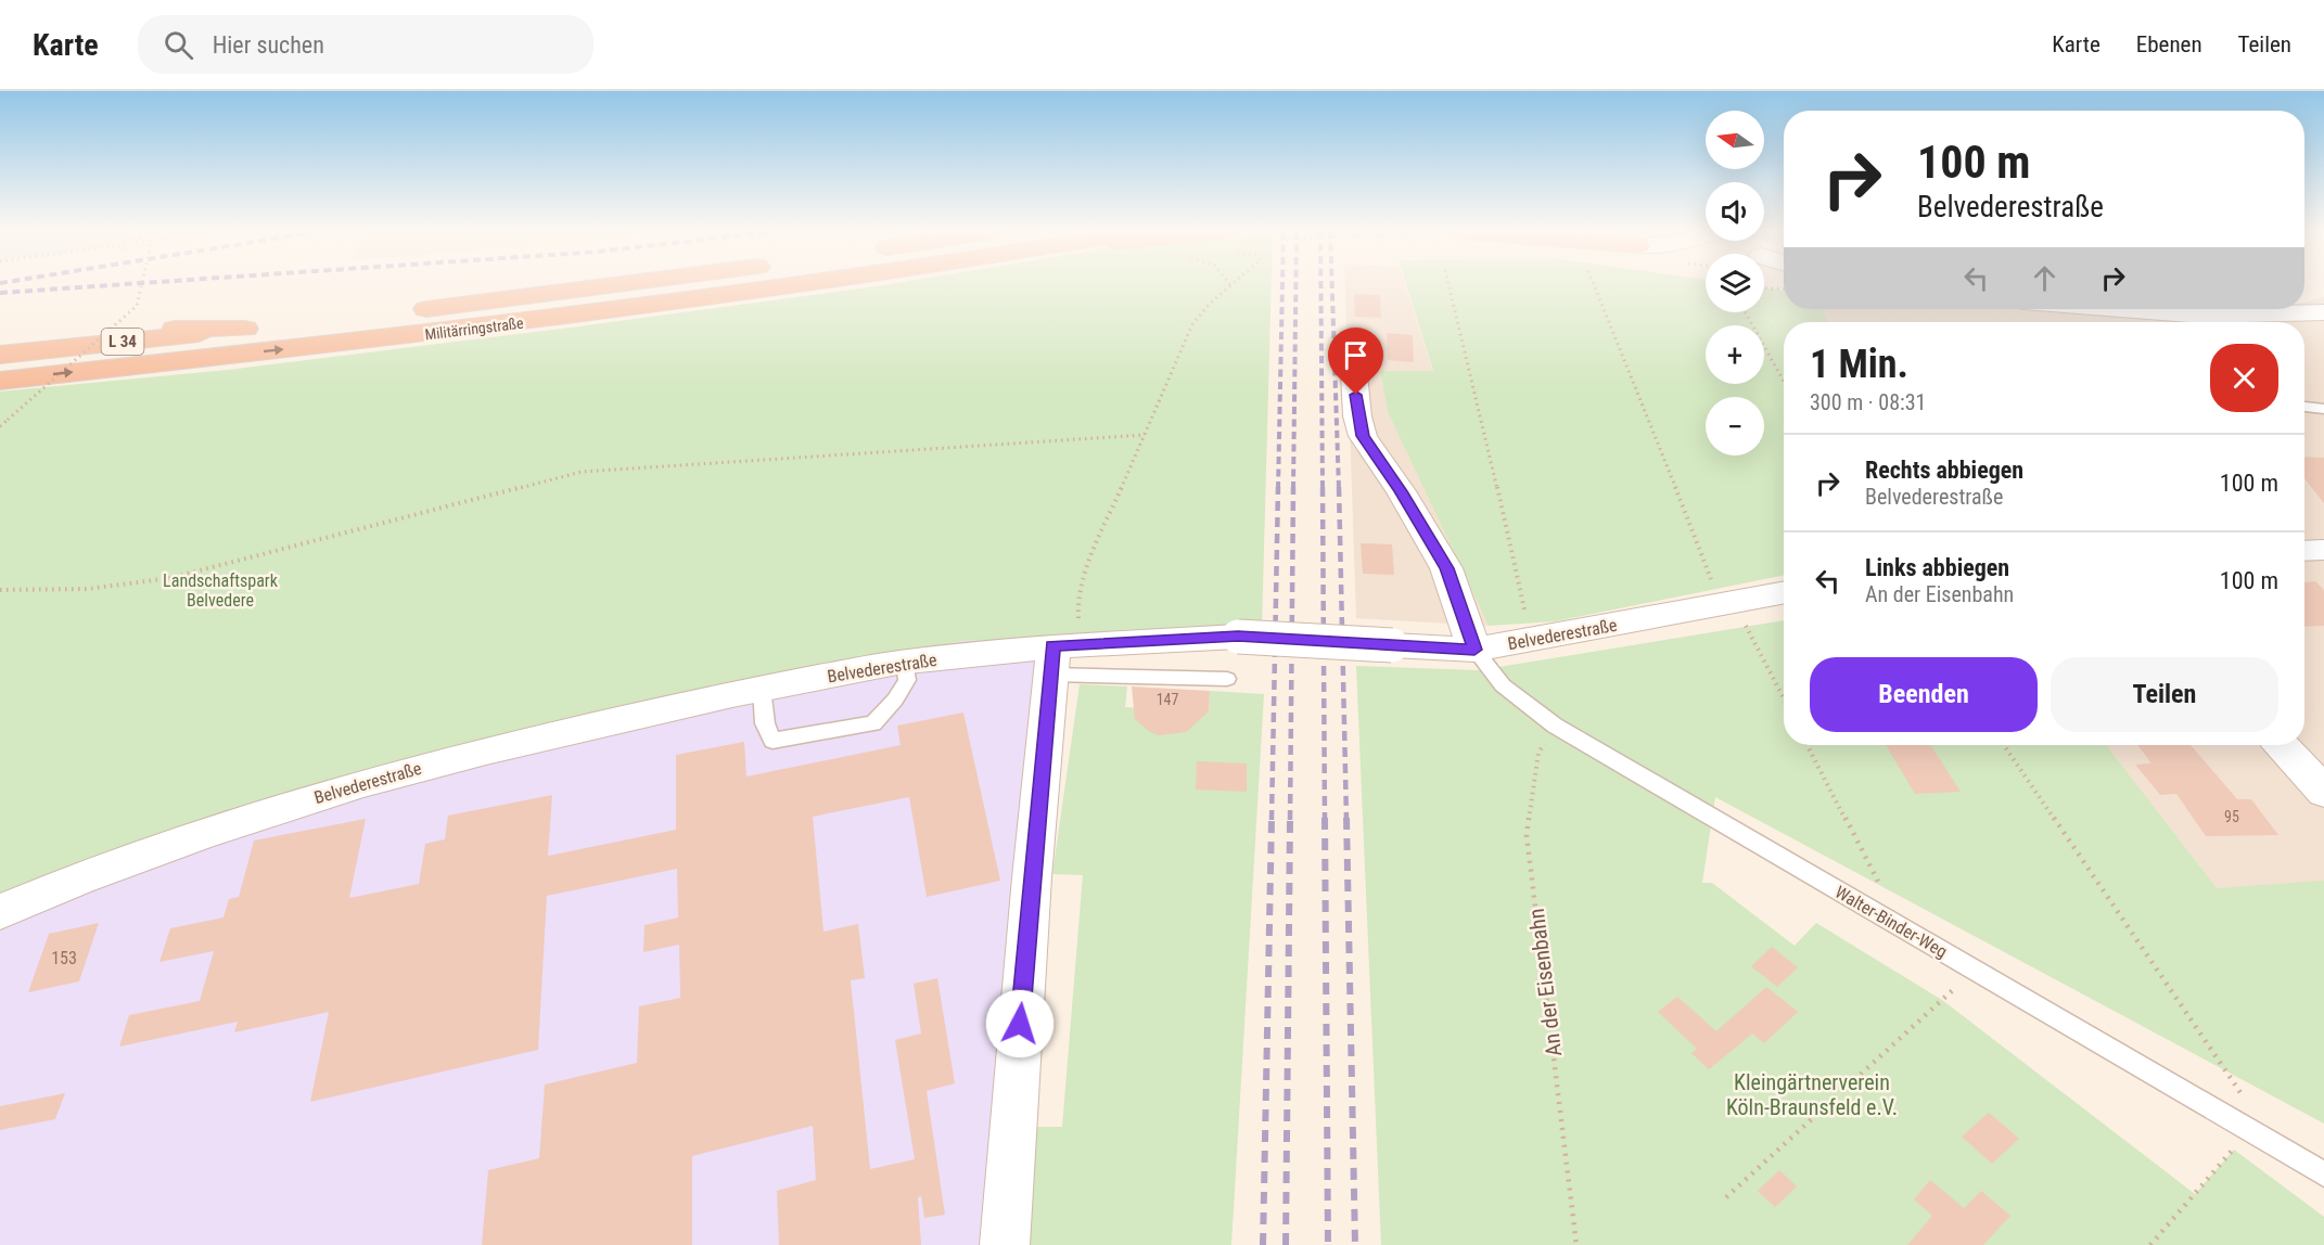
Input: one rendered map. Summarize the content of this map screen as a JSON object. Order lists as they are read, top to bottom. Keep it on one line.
{"streets":{"highway":["Militärringstraße","L 34"],"street":["Belvederestraße"],"lane":["Walter-Binder-Weg"],"path":["An der Eisenbahn"]},"crossings":[["Militärringstraße","L 34"],["Belvederestraße","Walter-Binder-Weg"],["Walter-Binder-Weg","An der Eisenbahn"]],"parks":["Landschaftspark Belvedere","Kleingärtnerverein Köln-Braunsfeld e.V."],"house_numbers":["147","95","153"],"north":"left","page":{"header":"Karte","search":"Hier suchen","nav":["Karte","Ebenen","Teilen"],"map_buttons":["+","−"],"turn":["100 m","Belvederestraße"],"heading":["1 Min.","300 m · 08:31"],"list":[{"name":"Rechts abbiegen","note":"Belvederestraße","value":"100 m"},{"name":"Links abbiegen","note":"An der Eisenbahn","value":"100 m"}],"buttons":["Beenden","Teilen"]}}
